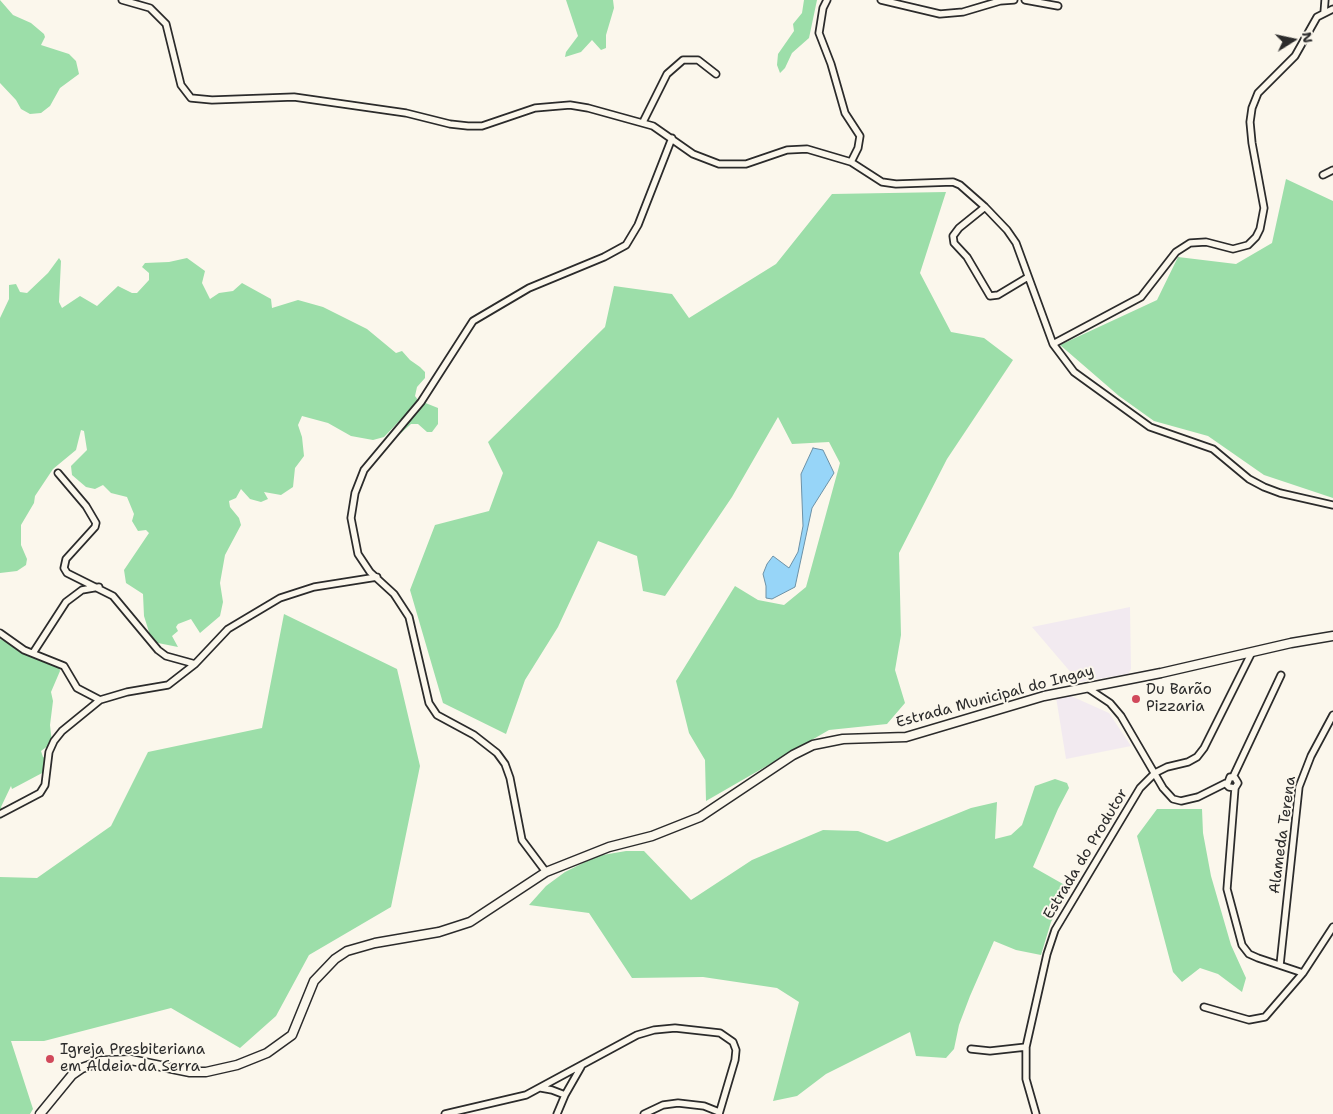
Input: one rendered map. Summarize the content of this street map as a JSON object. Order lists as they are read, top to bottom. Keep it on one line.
{"streets":{"street":["Estrada Municipal do Ingay","Alameda Terena","Estrada do Produtor"]},"crossings":[["Estrada Municipal do Ingay","Estrada do Produtor"]],"places":["Du Barão Pizzaria","Igreja Presbiteriana em Aldeia da Serra"],"north":"right"}
